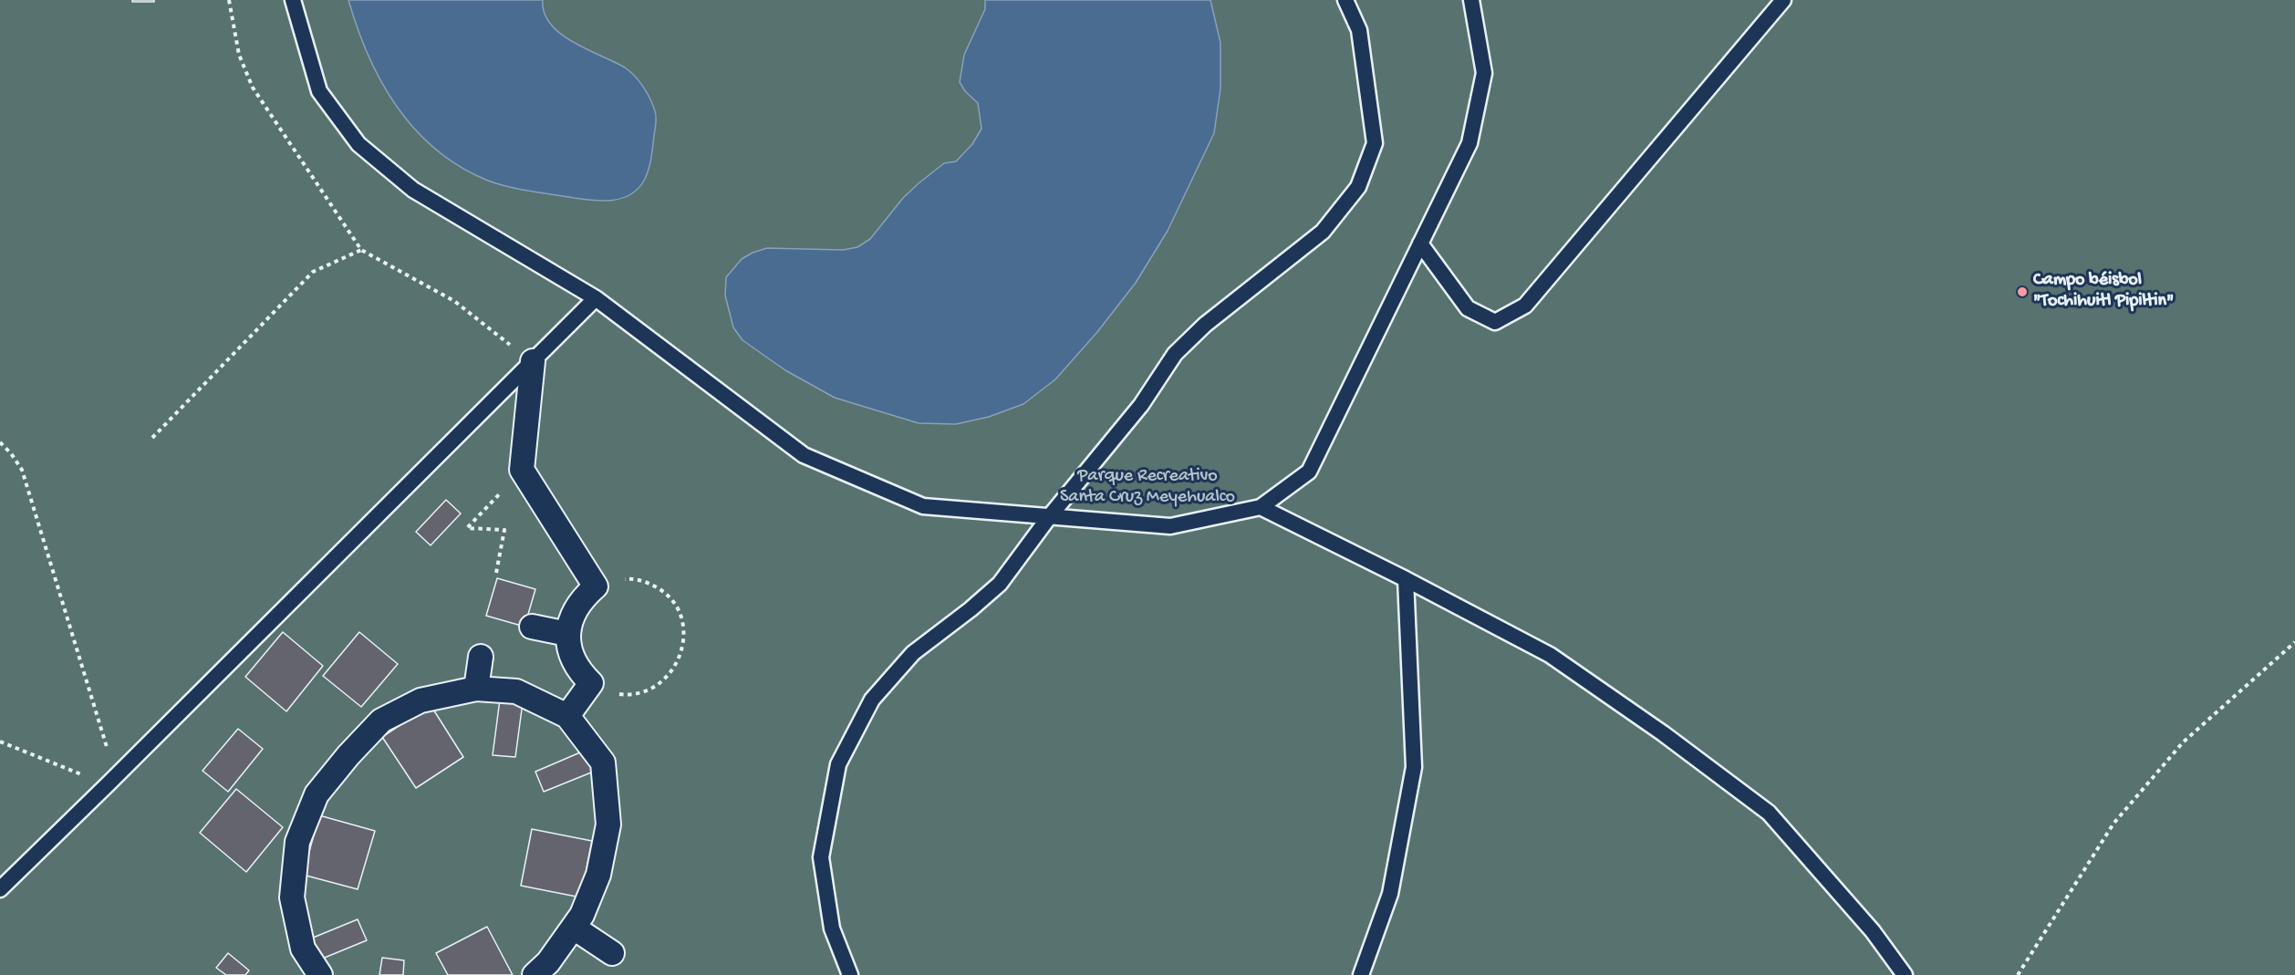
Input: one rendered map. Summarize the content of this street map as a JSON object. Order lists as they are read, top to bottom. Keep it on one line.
{"parks":["Parque Recreativo Santa Cruz Meyehualco"],"places":["Campo béisbol \"Tochihuitl Pipiltin\""]}
